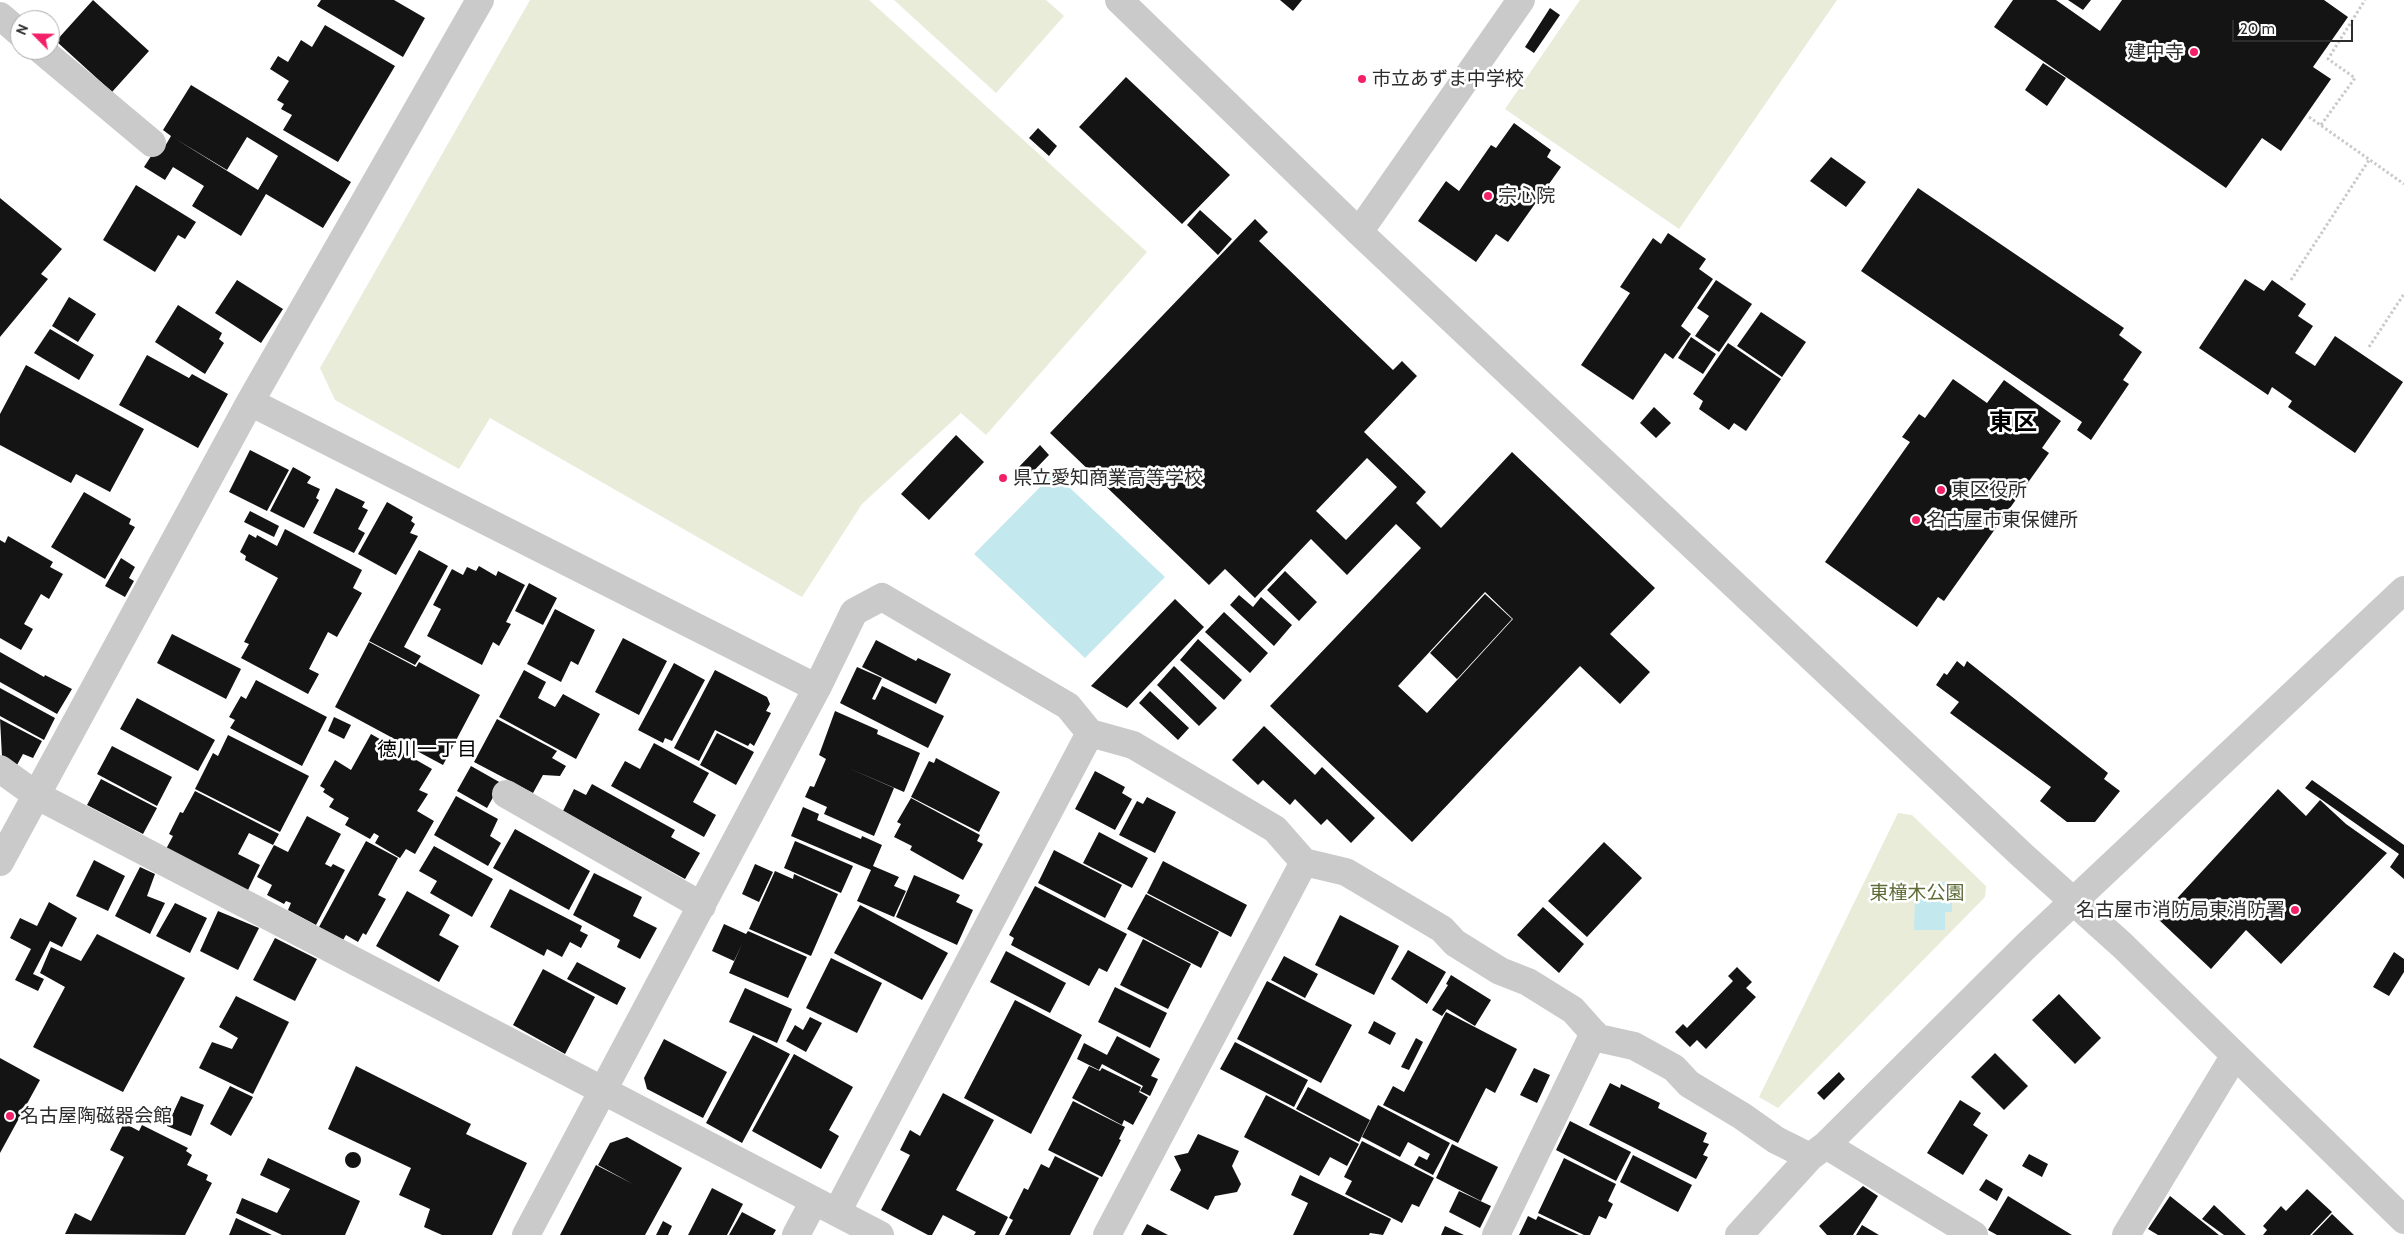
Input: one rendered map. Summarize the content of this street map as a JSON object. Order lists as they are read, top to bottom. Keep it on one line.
{"districts":["東区","徳川一丁目"],"parks":["東橦木公園"],"places":["建中寺","市立あずま中学校","宗心院","県立愛知商業高等学校","東区役所","名古屋市東保健所","名古屋市消防局東消防署","名古屋陶磁器会館"],"scale_bar":"20 m","north":"top left"}
